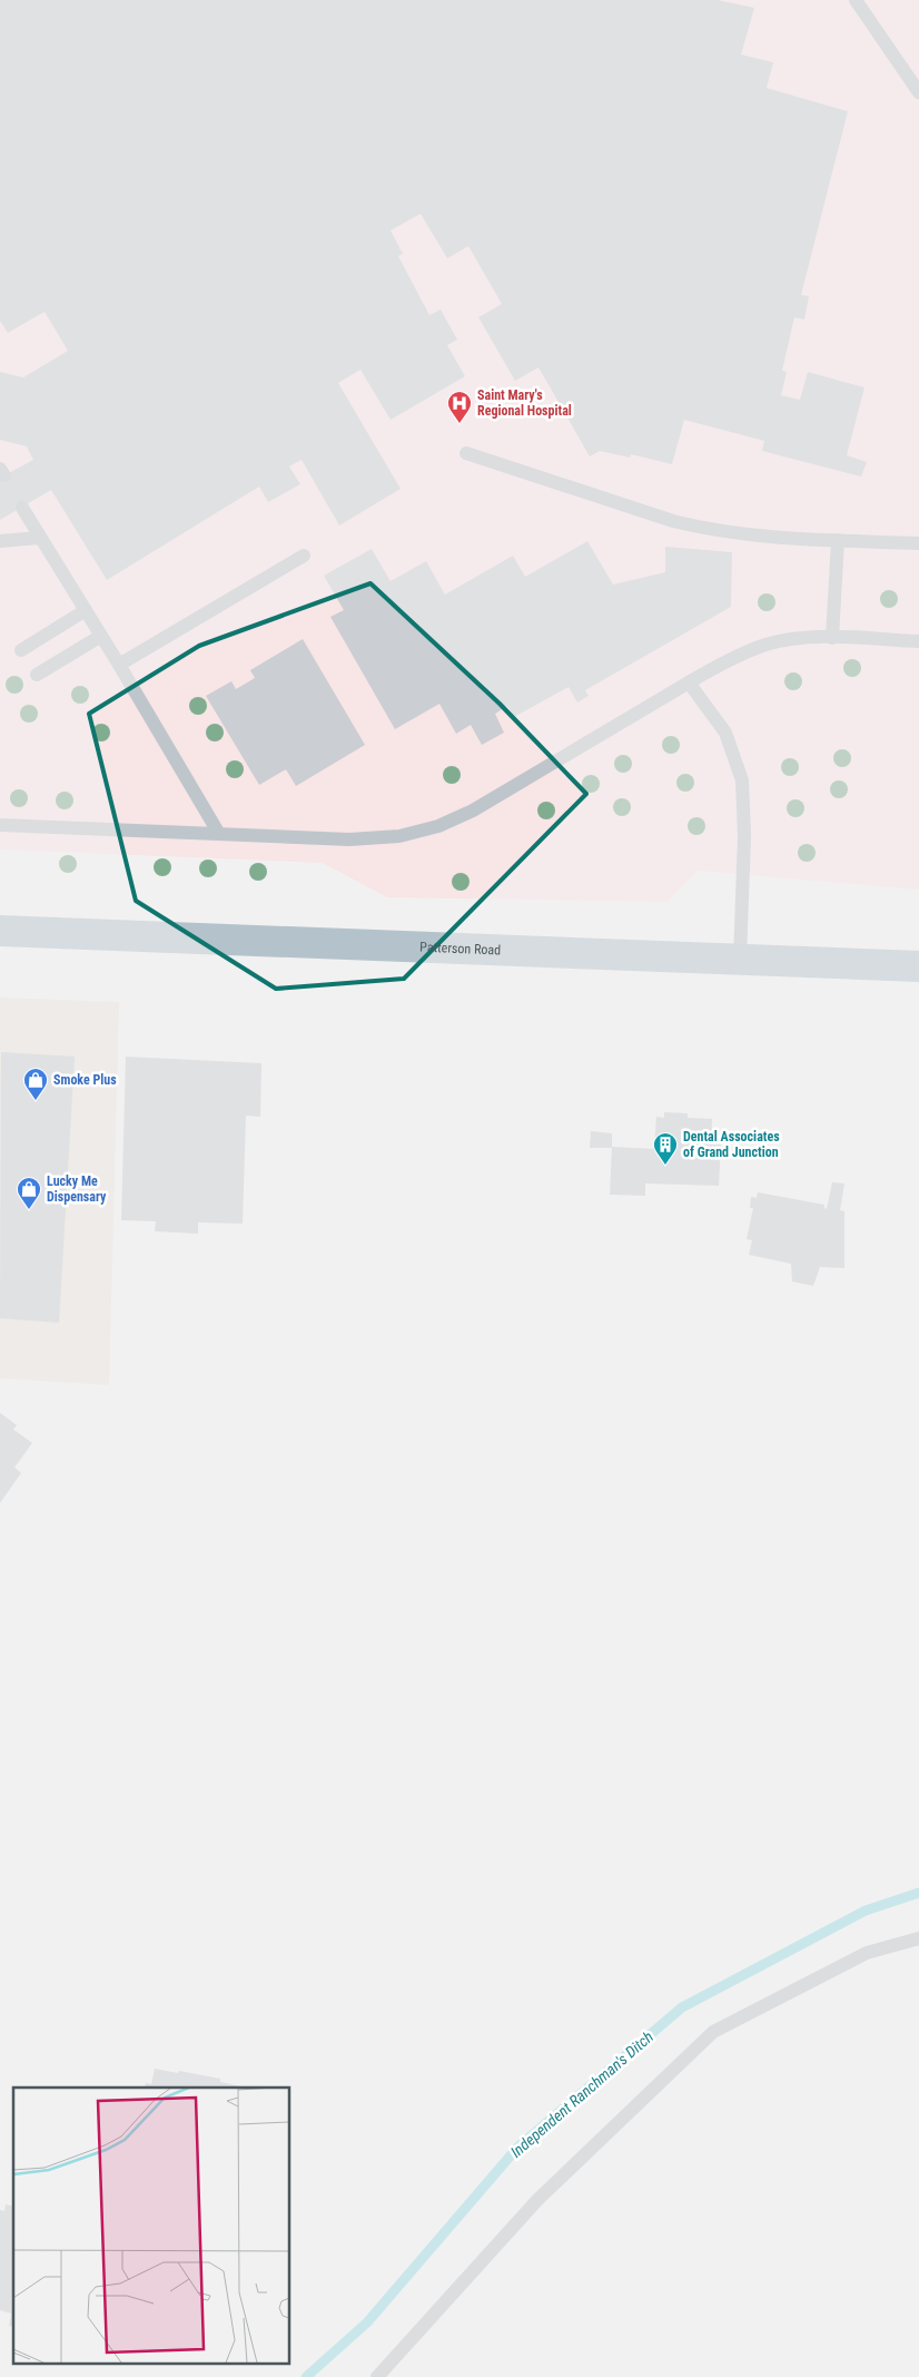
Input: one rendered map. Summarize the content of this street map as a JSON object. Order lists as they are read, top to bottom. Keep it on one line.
{"streets":{"main road":["Patterson Road"]},"water":["Independent Ranchman's Ditch"],"places":{"hospital":["Saint Mary's Regional Hospital"],"shop":["Smoke Plus","Lucky Me Dispensary"],"building":["Dental Associates of Grand Junction"]}}
